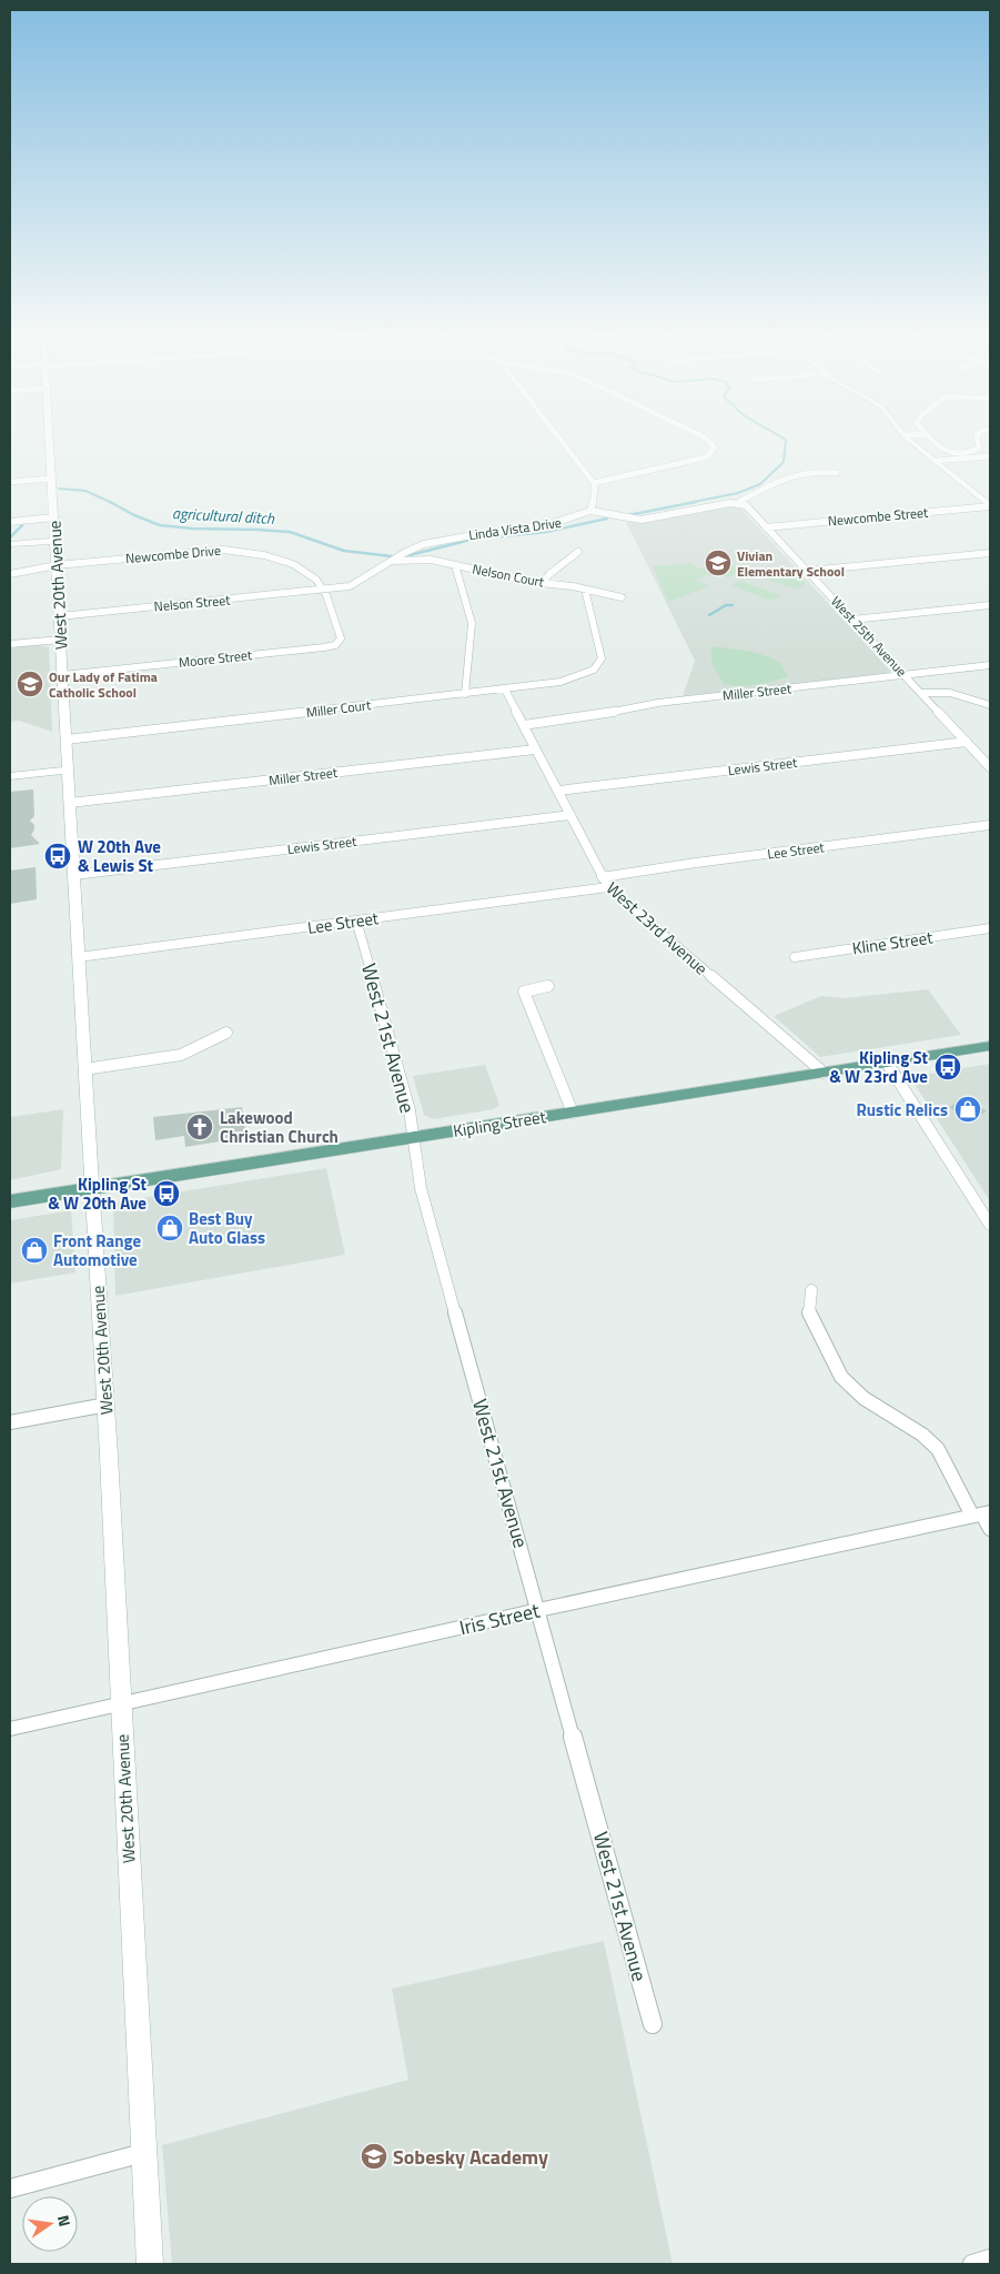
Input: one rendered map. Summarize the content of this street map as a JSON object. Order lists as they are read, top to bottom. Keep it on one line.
{"streets":{"main road":["Kipling Street"],"street":["Newcombe Street","Linda Vista Drive","Newcombe Drive","Nelson Court","West 20th Avenue","Nelson Street","West 25th Avenue","Moore Street","Miller Street","Miller Court","Lewis Street","Lee Street","West 23rd Avenue","Kline Street","West 21st Avenue","Iris Street"]},"crossings":[["Newcombe Street","West 25th Avenue"],["Linda Vista Drive","Newcombe Drive"],["Linda Vista Drive","Nelson Court"],["Linda Vista Drive","Nelson Street"],["Linda Vista Drive","Moore Street"],["Newcombe Drive","West 20th Avenue"],["Newcombe Drive","Nelson Street"],["Newcombe Drive","Moore Street"],["Nelson Court","Miller Court"],["West 20th Avenue","Nelson Street"],["West 20th Avenue","Moore Street"],["West 20th Avenue","Miller Street"],["West 20th Avenue","Miller Court"],["West 20th Avenue","Lewis Street"],["West 20th Avenue","Lee Street"],["West 20th Avenue","Kipling Street"],["West 20th Avenue","Iris Street"],["Nelson Street","Moore Street"],["West 25th Avenue","Miller Street"],["West 25th Avenue","Lewis Street"],["Miller Street","West 23rd Avenue"],["Miller Court","West 23rd Avenue"],["Lewis Street","West 23rd Avenue"],["Lee Street","West 23rd Avenue"],["Lee Street","West 21st Avenue"],["West 23rd Avenue","Kipling Street"],["West 21st Avenue","Kipling Street"],["West 21st Avenue","Iris Street"]],"water":["agricultural ditch"],"places":{"school or university":["Vivian Elementary School","Our Lady of Fatima Catholic School","Sobesky Academy"],"bus stop":["W 20th Ave & Lewis St","Kipling St & W 23rd Ave","Kipling St & W 20th Ave"],"shop":["Rustic Relics","Best Buy Auto Glass","Front Range Automotive"],"church":["Lakewood Christian Church"]},"north":"right"}
